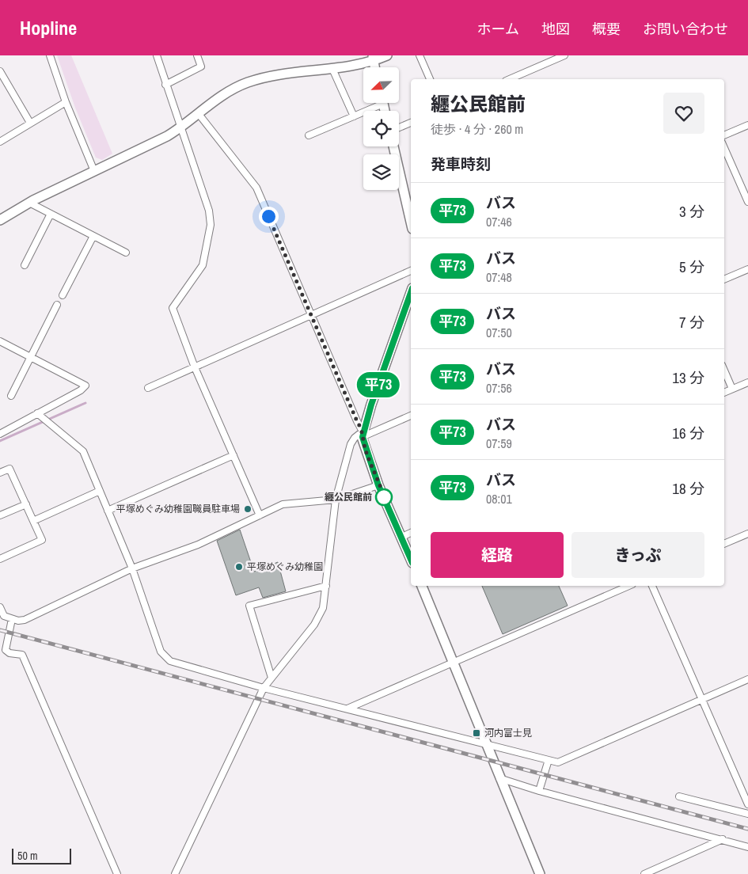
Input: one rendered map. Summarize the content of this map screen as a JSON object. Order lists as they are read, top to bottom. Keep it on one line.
{"places":{"other":["纒公民館前","平塚めぐみ幼稚園職員駐車場","平塚めぐみ幼稚園"],"transit":["河内富士見"]},"lines":["bus line 平73"],"scale_bar":"50 m","north":"bottom left","page":{"header":"Hopline","nav":["ホーム","地図","概要","お問い合わせ"],"on_map":"平73","heading":[["纒公民館前","徒歩 · 4 分 · 260 m"],"発車時刻"],"list":[{"mark":"平73","name":"バス","note":"07:46","value":"3 分"},{"mark":"平73","name":"バス","note":"07:48","value":"5 分"},{"mark":"平73","name":"バス","note":"07:50","value":"7 分"},{"mark":"平73","name":"バス","note":"07:56","value":"13 分"},{"mark":"平73","name":"バス","note":"07:59","value":"16 分"},{"mark":"平73","name":"バス","note":"08:01","value":"18 分"}],"buttons":["経路","きっぷ"],"scale":"50 m"}}
